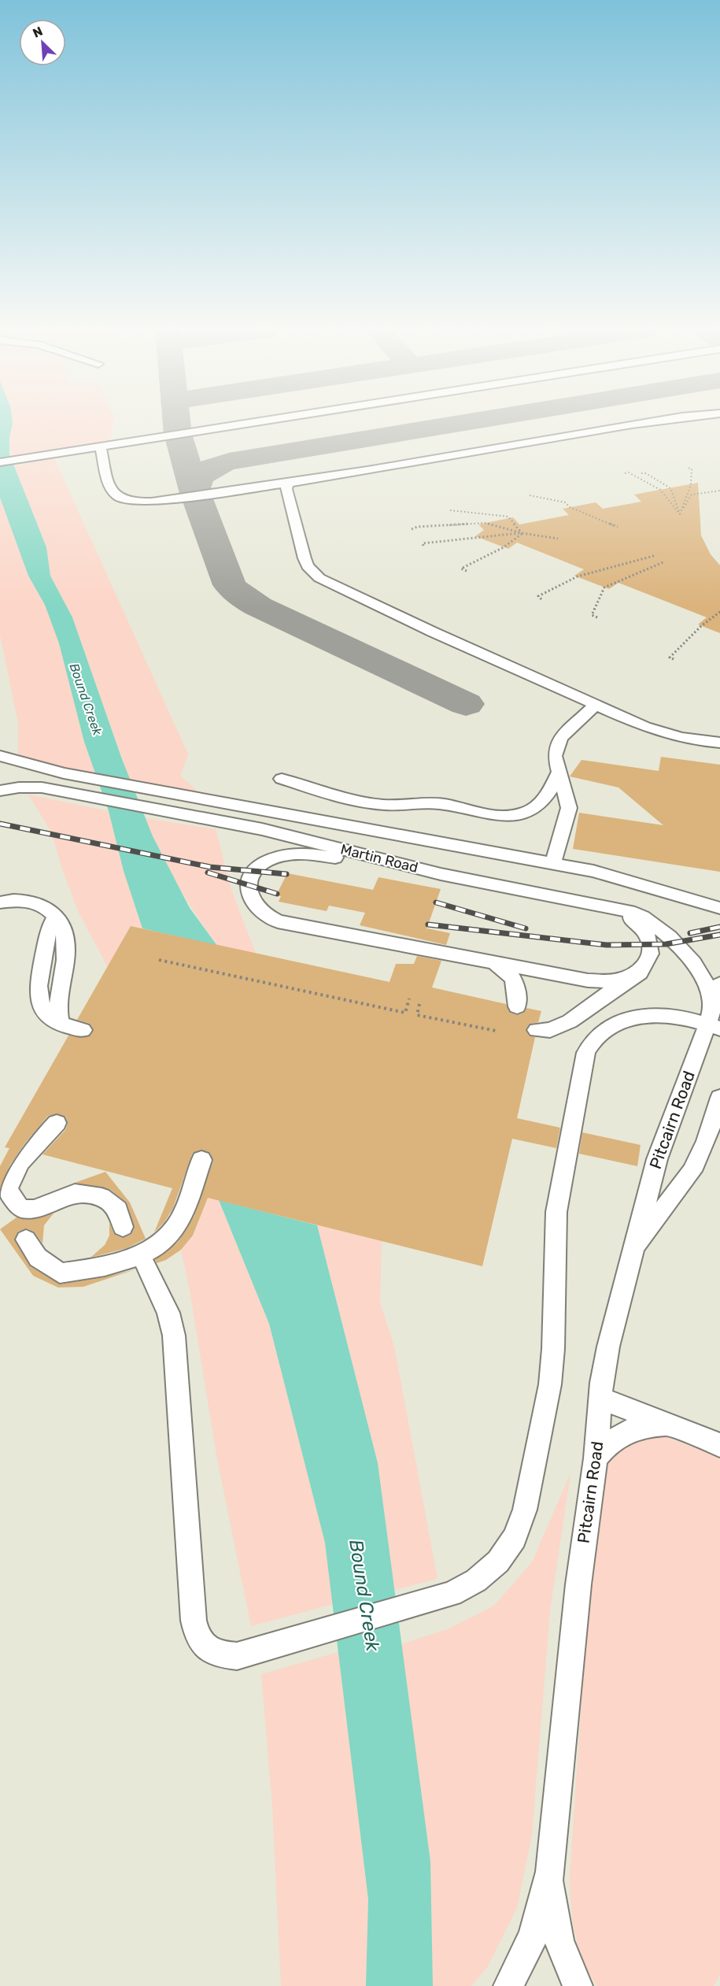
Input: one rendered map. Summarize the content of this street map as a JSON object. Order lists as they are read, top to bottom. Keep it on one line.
{"streets":{"street":["Martin Road","Pitcairn Road"]},"crossings":[["Martin Road","Pitcairn Road"]],"water":["Bound Creek"],"north":"top left"}
